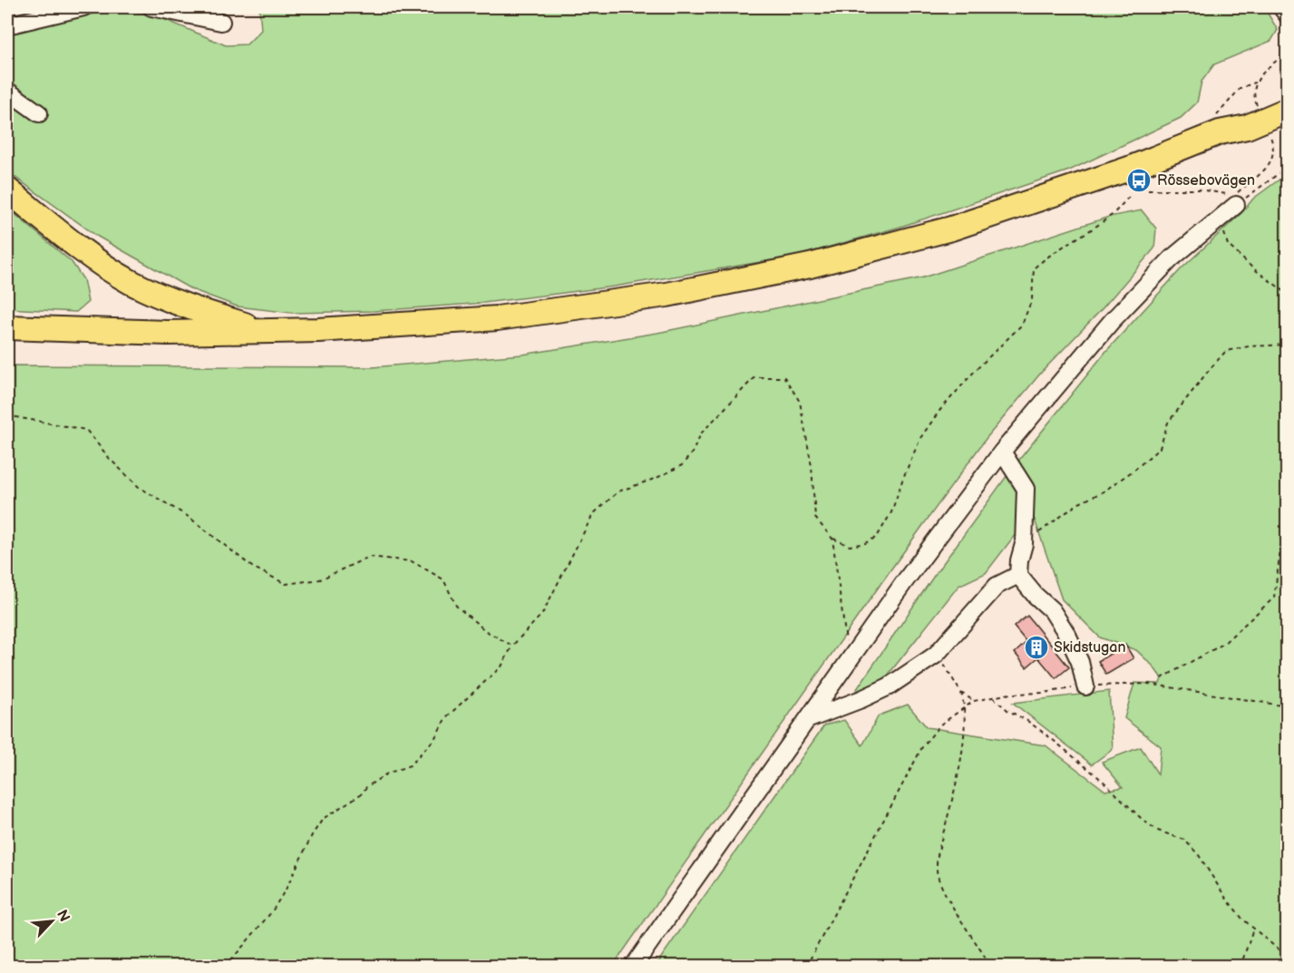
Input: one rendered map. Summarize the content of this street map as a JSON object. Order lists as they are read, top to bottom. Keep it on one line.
{"places":{"bus stop":["Rössebovägen"],"building":["Skidstugan"]},"north":"top right"}
